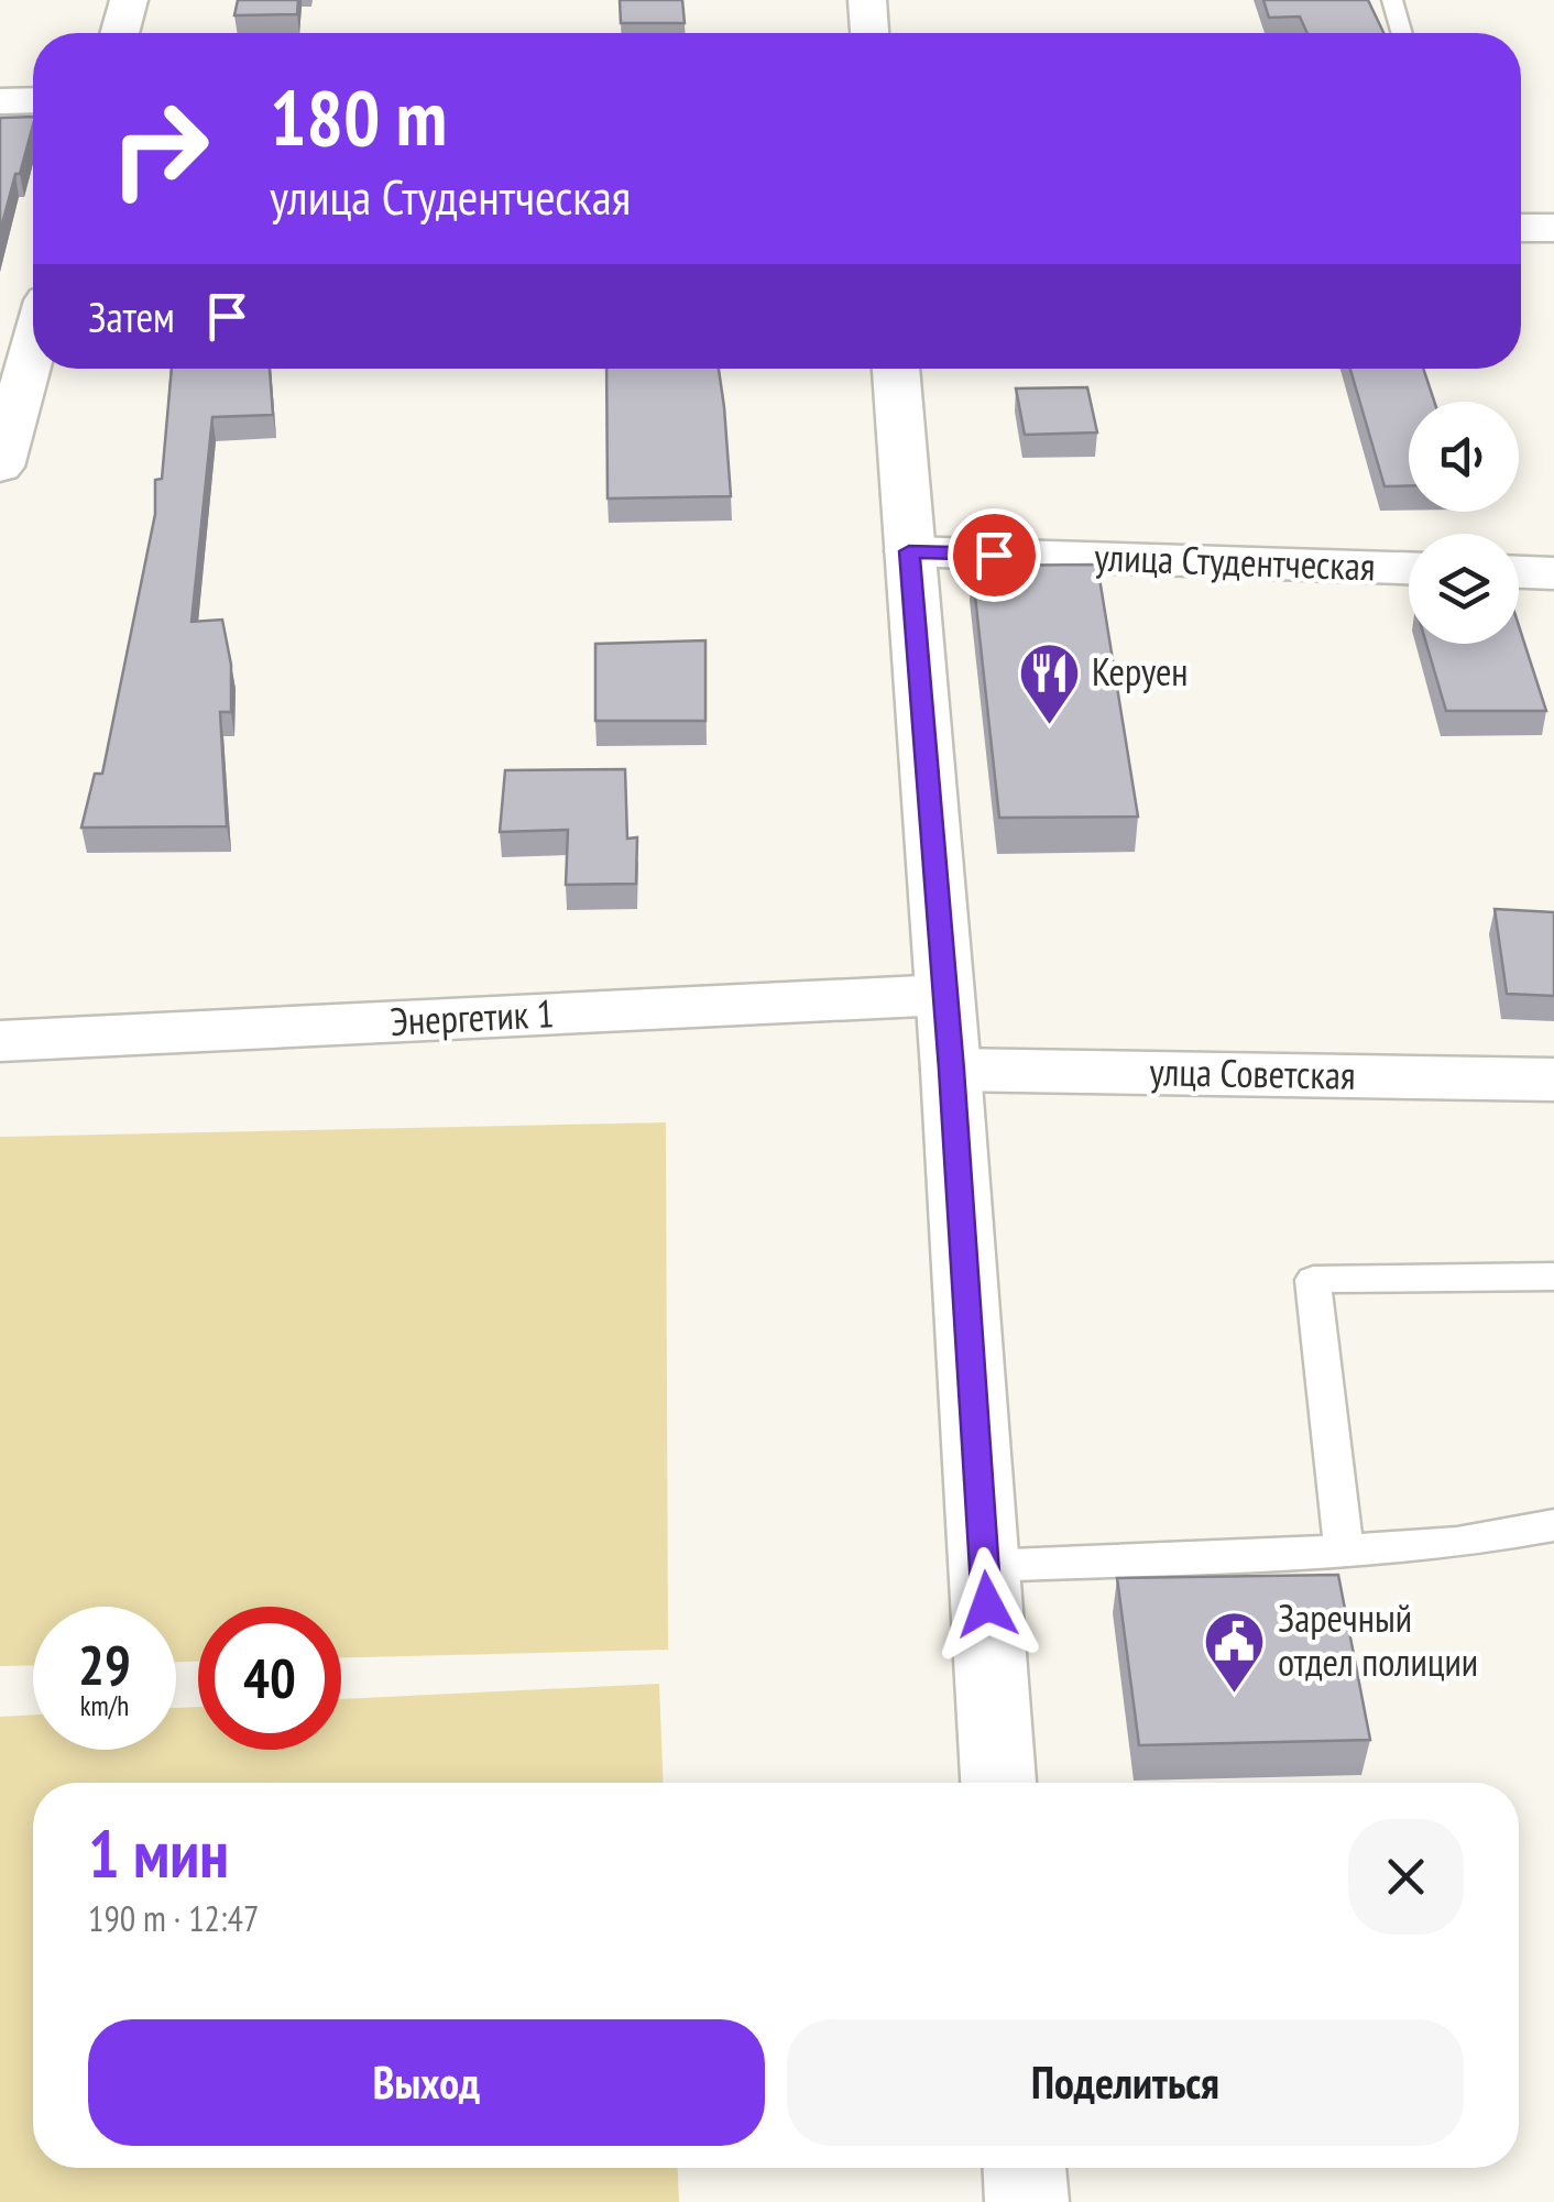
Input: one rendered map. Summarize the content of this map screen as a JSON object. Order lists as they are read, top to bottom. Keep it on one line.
{"streets":{"street":["улица Студентческая","Энергетик 1","улца Советская"]},"places":{"restaurant":["Керуен"],"public building":["Заречный отдел полиции"]},"page":{"turn":["180 m","улица Студентческая"],"then":"Затем","speed":"29 km/h","limit":"40","heading":["1 мин","190 m · 12:47"],"buttons":["Выход","Поделиться"]}}
